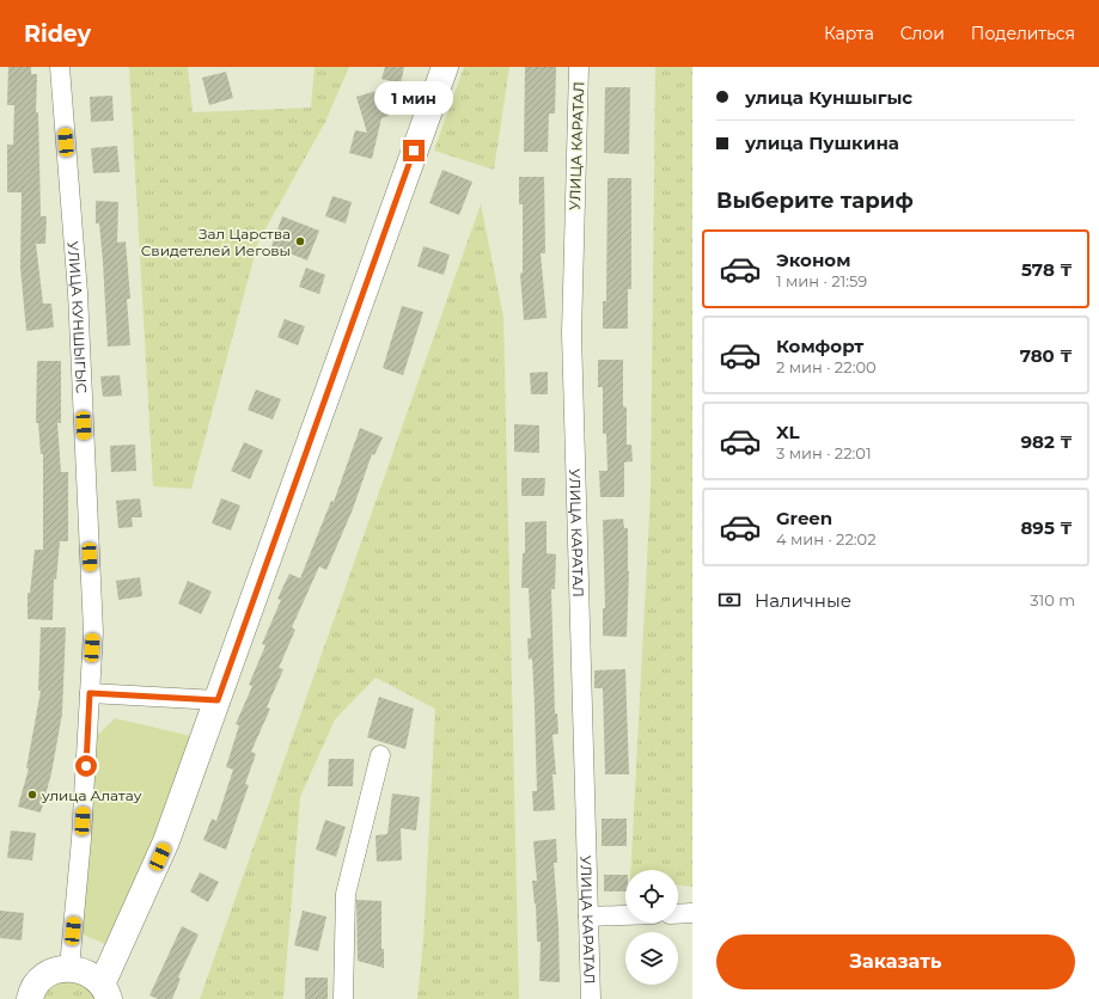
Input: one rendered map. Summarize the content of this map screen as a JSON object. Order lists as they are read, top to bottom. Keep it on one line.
{"streets":{"street":["УЛИЦА КАРАТАЛ","УЛИЦА КУНШЫГЫС"]},"places":["Зал Царства Свидетелей Иеговы","улица Алатау"],"page":{"header":"Ridey","nav":["Карта","Слои","Поделиться"],"banner":["улица Куншыгыс","улица Пушкина"],"bubble":"1 мин","heading":"Выберите тариф","list":[{"name":"Эконом","note":"1 мин · 21:59","value":"578 ₸"},{"name":"Комфорт","note":"2 мин · 22:00","value":"780 ₸"},{"name":"XL","note":"3 мин · 22:01","value":"982 ₸"},{"name":"Green","note":"4 мин · 22:02","value":"895 ₸"}],"pay":["Наличные","310 m"],"buttons":"Заказать"}}
